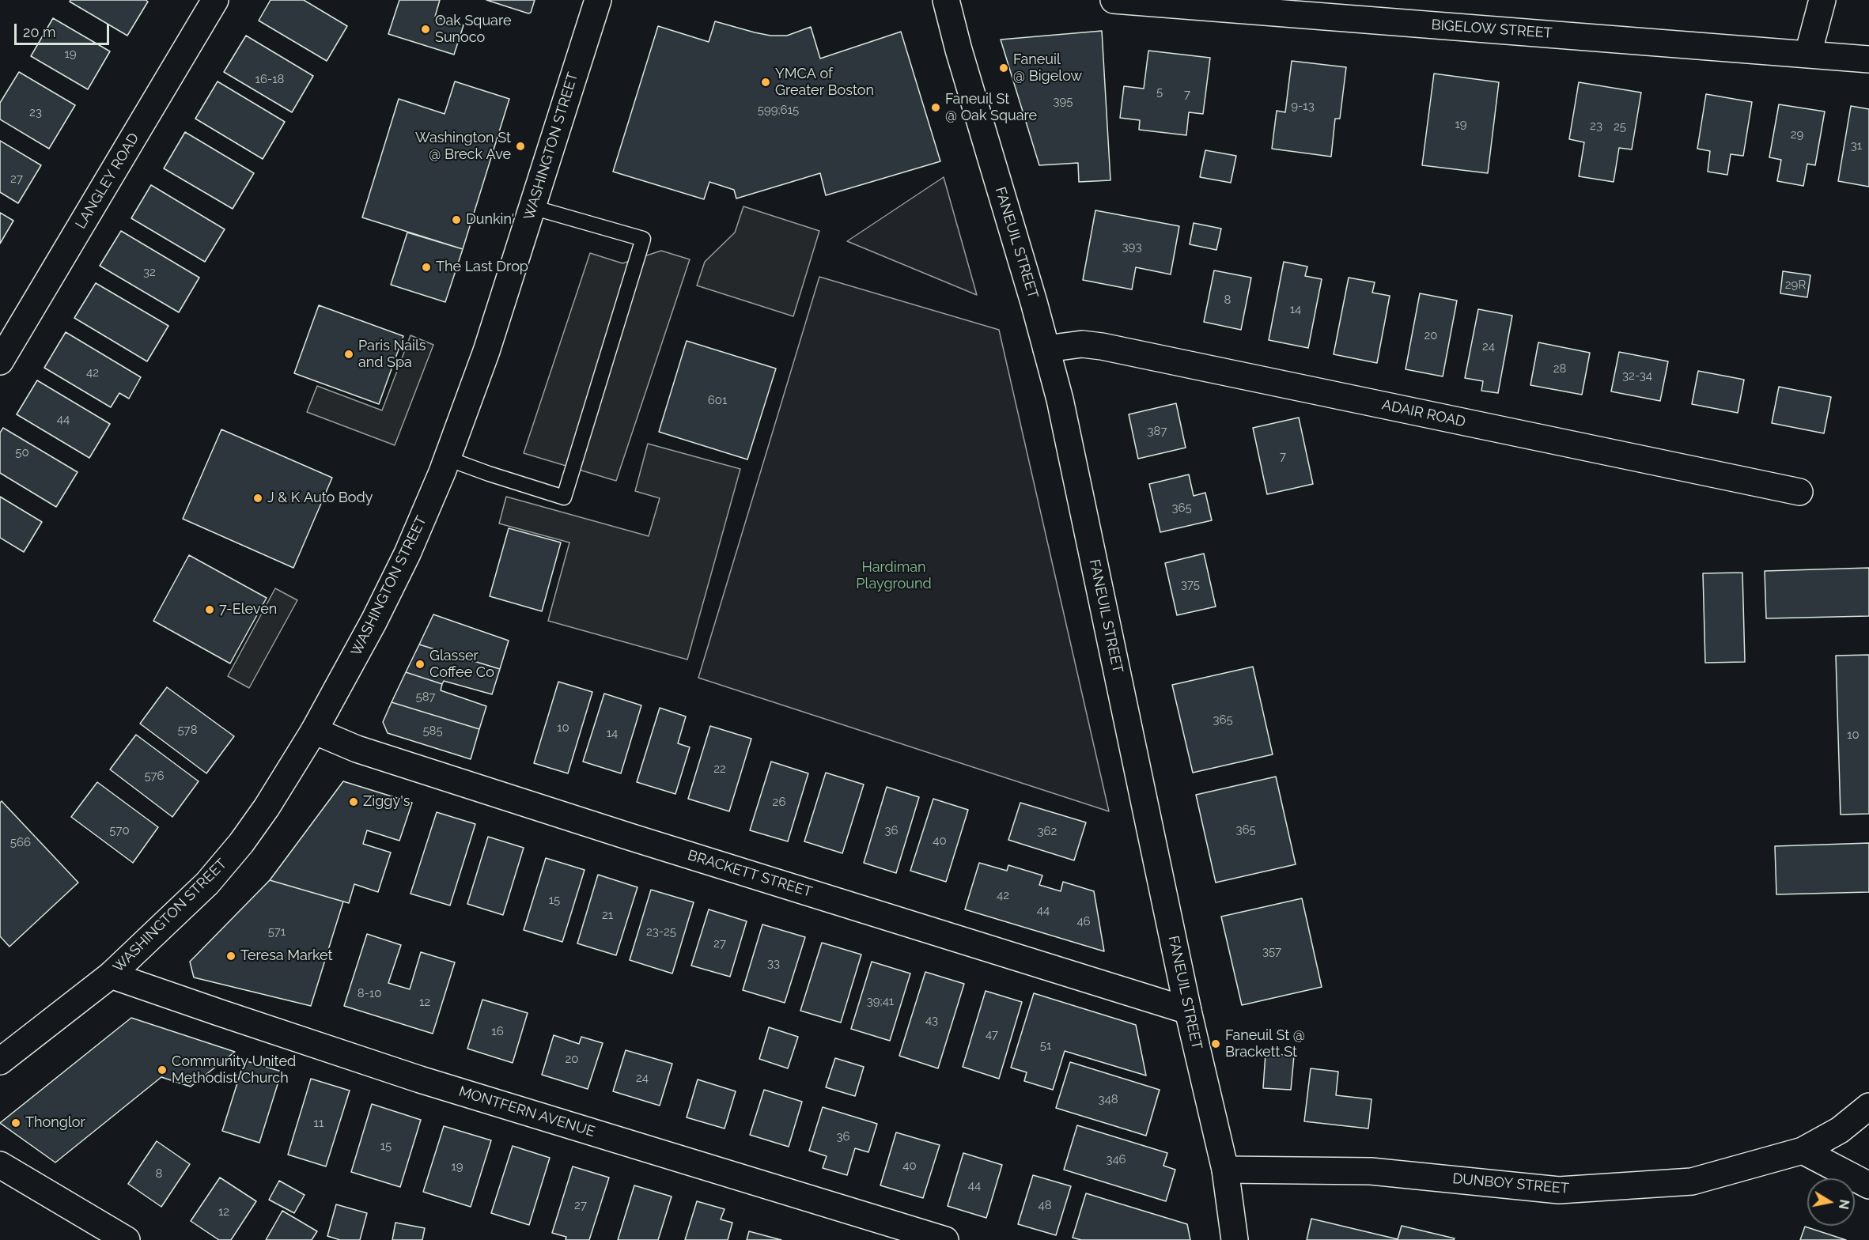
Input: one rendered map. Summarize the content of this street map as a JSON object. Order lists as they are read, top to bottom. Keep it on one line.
{"streets":{"street":["BIGELOW STREET","WASHINGTON STREET","LANGLEY ROAD","FANEUIL STREET","ADAIR ROAD","BRACKETT STREET","MONTFERN AVENUE","DUNBOY STREET"]},"crossings":[["WASHINGTON STREET","BRACKETT STREET"],["WASHINGTON STREET","MONTFERN AVENUE"],["FANEUIL STREET","ADAIR ROAD"],["FANEUIL STREET","BRACKETT STREET"],["FANEUIL STREET","DUNBOY STREET"]],"parks":["Hardiman Playground"],"places":["Oak Square Sunoco","Faneuil @ Bigelow","YMCA of Greater Boston","Faneuil St @ Oak Square","Washington St @ Breck Ave","Dunkin'","The Last Drop","Paris Nails and Spa","J & K Auto Body","7-Eleven","Glasser Coffee Co","Ziggy's","Teresa Market","Faneuil St @ Brackett St","Community United Methodist Church","Thonglor"],"house_numbers":["19","16-18","5","7","395","9-13","599;615","23","19","23","25","29","31","27","393","32","29R","8","14","20","24","28","42","32-34","601","44","387","50","7","365","375","587","365","10","578","585","14","10","22","576","26","365","570","36","362","40","566","42","15","44","21","46","571","23-25","27","357","33","8-10","39;41","12","43","16","47","51","20","24","348","11","36","15","346","40","19","8","44","27","48","12"],"scale_bar":"20 m","north":"right"}
